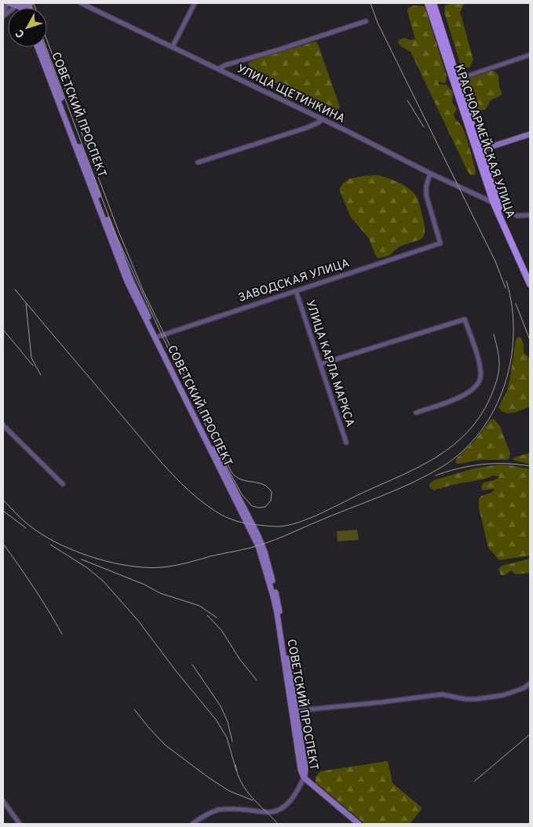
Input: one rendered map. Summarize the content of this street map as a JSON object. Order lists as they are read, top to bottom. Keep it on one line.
{"streets":{"main road":["СОВЕТСКИЙ ПРОСПЕКТ","КРАСНОАРМЕЙСКАЯ УЛИЦА"],"street":["УЛИЦА ЩЕТИНКИНА","ЗАВОДСКАЯ УЛИЦА","УЛИЦА КАРЛА МАРКСА"]},"crossings":[["УЛИЦА ЩЕТИНКИНА","КРАСНОАРМЕЙСКАЯ УЛИЦА"],["УЛИЦА ЩЕТИНКИНА","ЗАВОДСКАЯ УЛИЦА"],["СОВЕТСКИЙ ПРОСПЕКТ","ЗАВОДСКАЯ УЛИЦА"],["ЗАВОДСКАЯ УЛИЦА","УЛИЦА КАРЛА МАРКСА"]],"north":"bottom left"}
